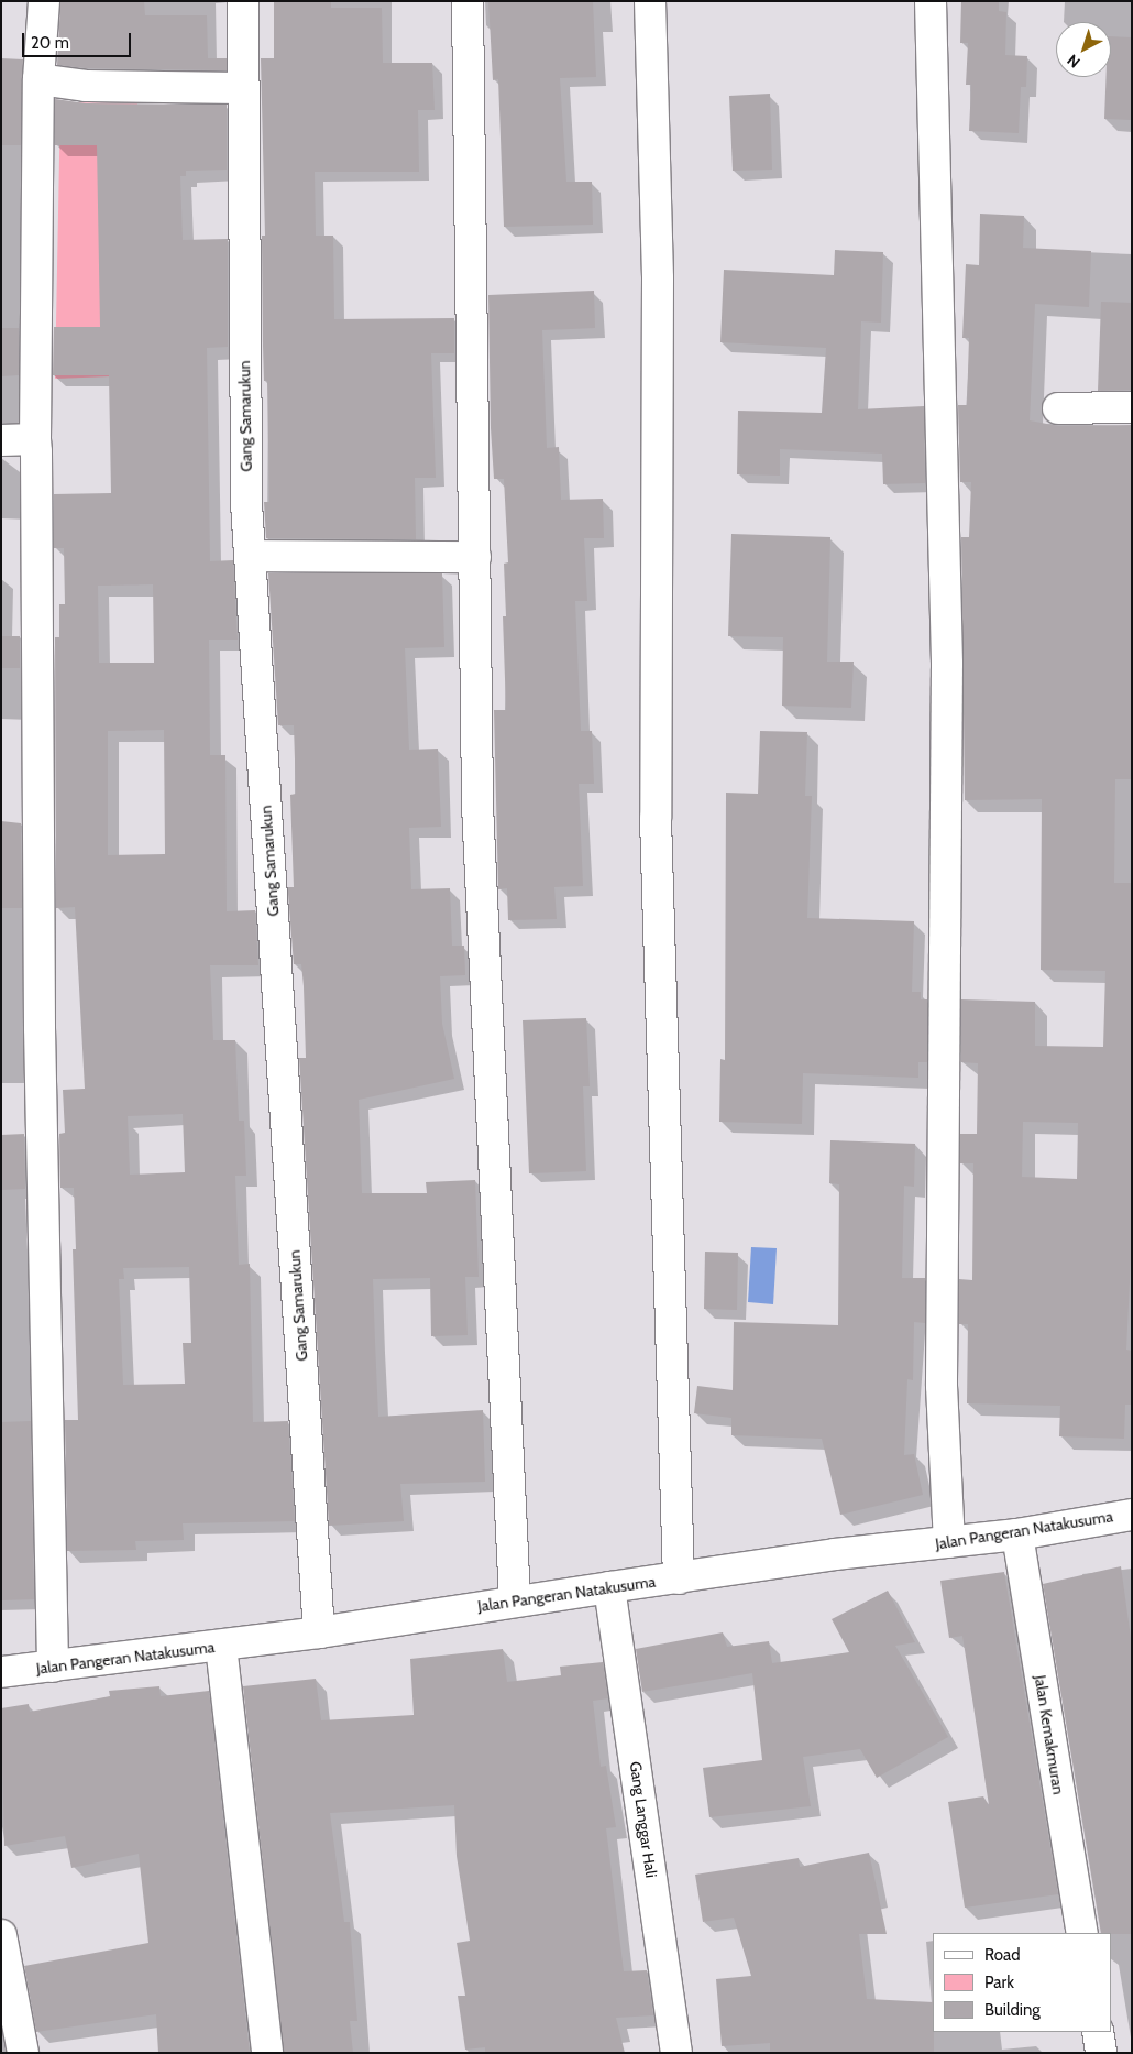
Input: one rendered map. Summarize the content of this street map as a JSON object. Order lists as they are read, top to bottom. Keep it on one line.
{"streets":{"street":["Gang Samarukun","Jalan Pangeran Natakusuma","Jalan Kemakmuran","Gang Langgar Hali"]},"crossings":[["Gang Samarukun","Jalan Pangeran Natakusuma"],["Jalan Pangeran Natakusuma","Jalan Kemakmuran"],["Jalan Pangeran Natakusuma","Gang Langgar Hali"]],"legend":["Road","Park","Building"],"scale_bar":"20 m","north":"bottom left"}
